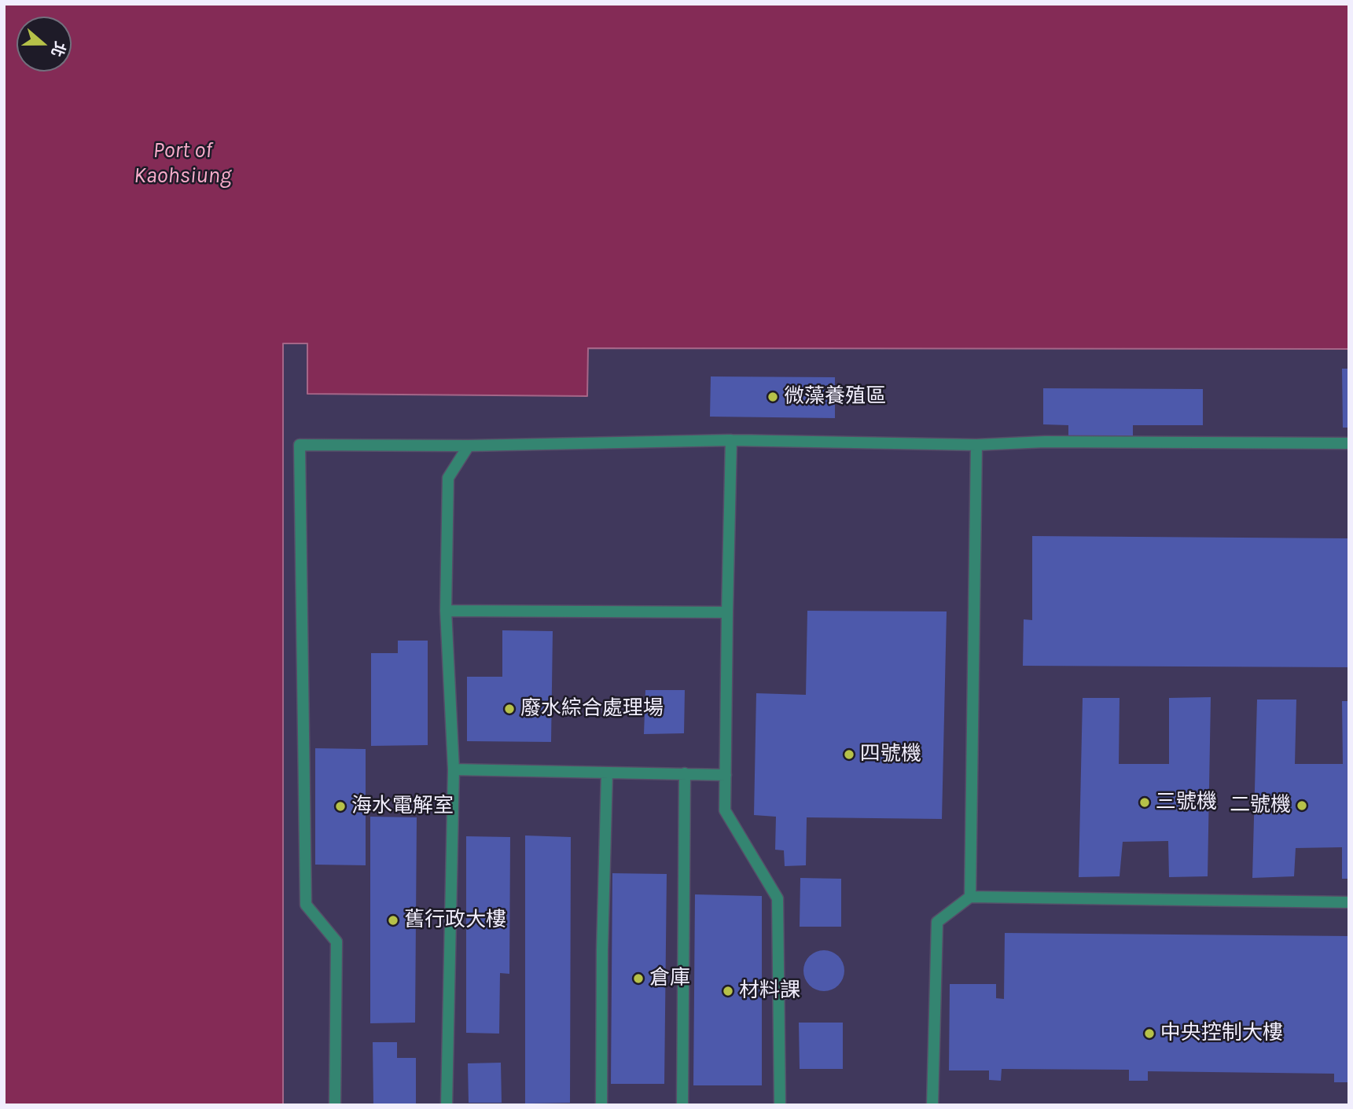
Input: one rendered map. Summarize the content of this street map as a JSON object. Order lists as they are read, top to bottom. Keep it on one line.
{"water":["Port of Kaohsiung"],"places":["微藻養殖區","廢水綜合處理場","四號機","三號機","二號機","海水電解室","舊行政大樓","倉庫","材料課","中央控制大樓"],"north":"right"}
